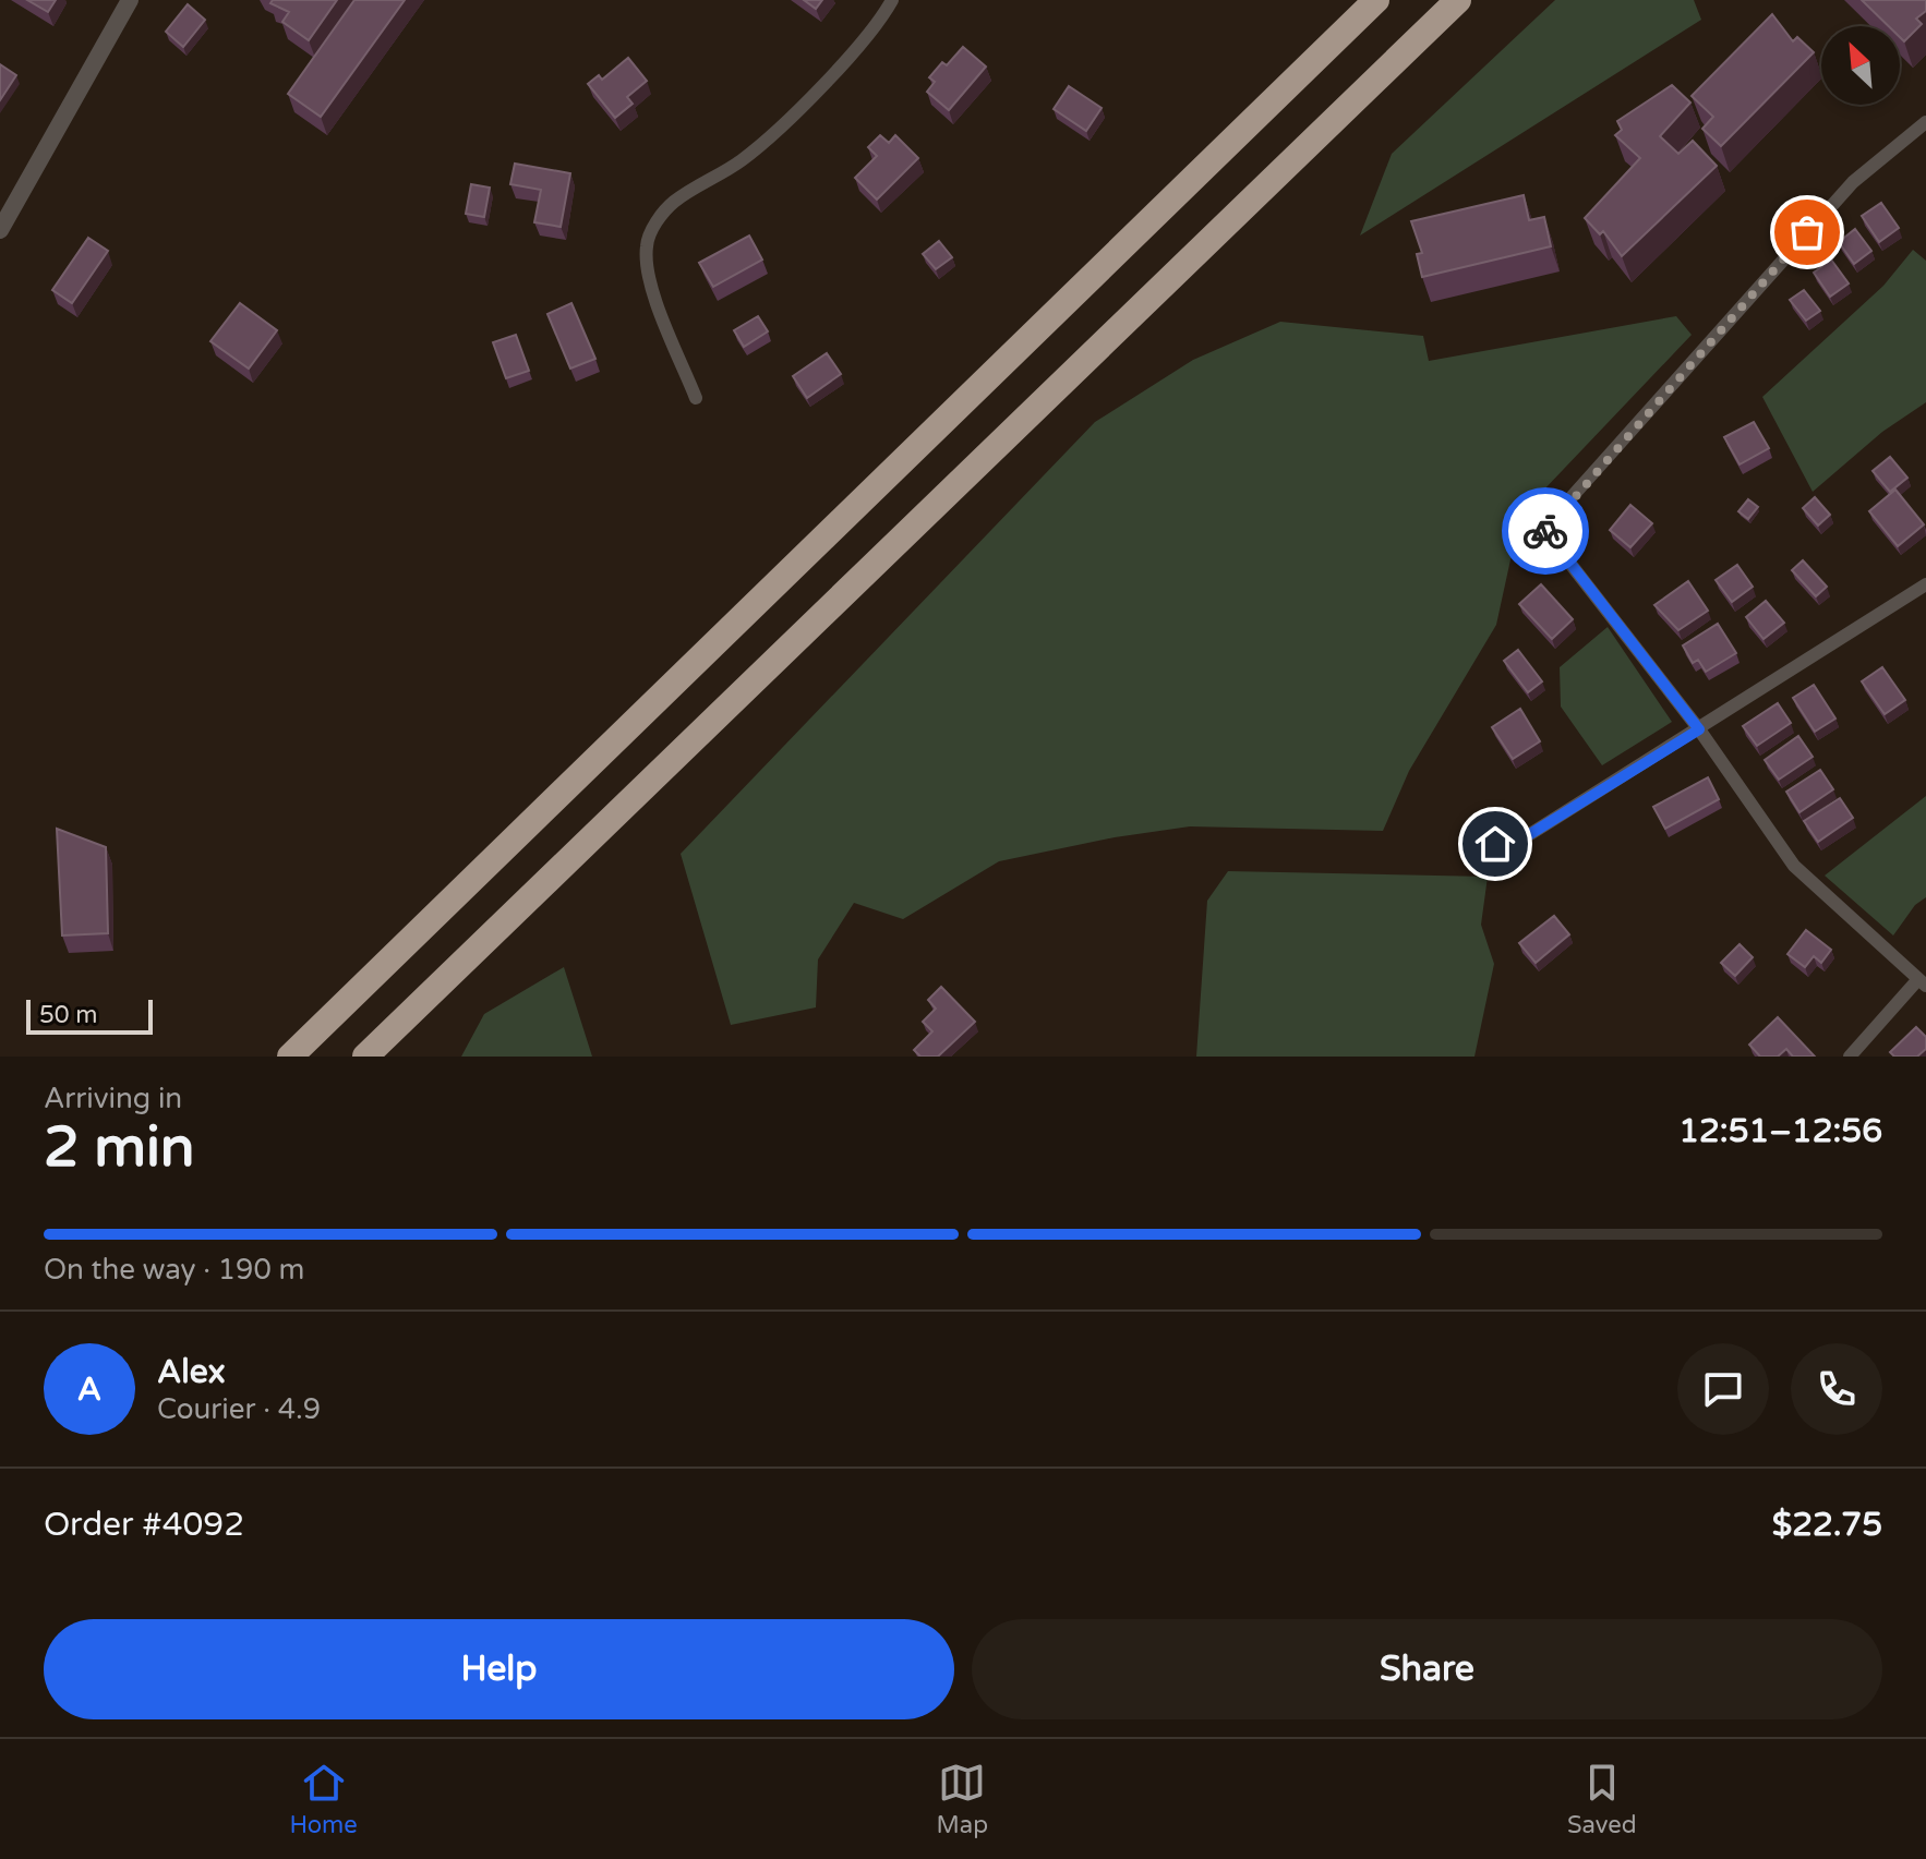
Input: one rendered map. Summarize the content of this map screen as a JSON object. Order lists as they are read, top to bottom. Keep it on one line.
{"scale_bar":"50 m","north":"top left","page":{"scale":"50 m","heading":["2 min","Arriving in","12:51–12:56"],"panel":["Alex","Courier · 4.9","Order #4092","$22.75"],"bar":"On the way · 190 m","round":"A","buttons":["Help","Share"],"tabs":["Home","Map","Saved"]}}
